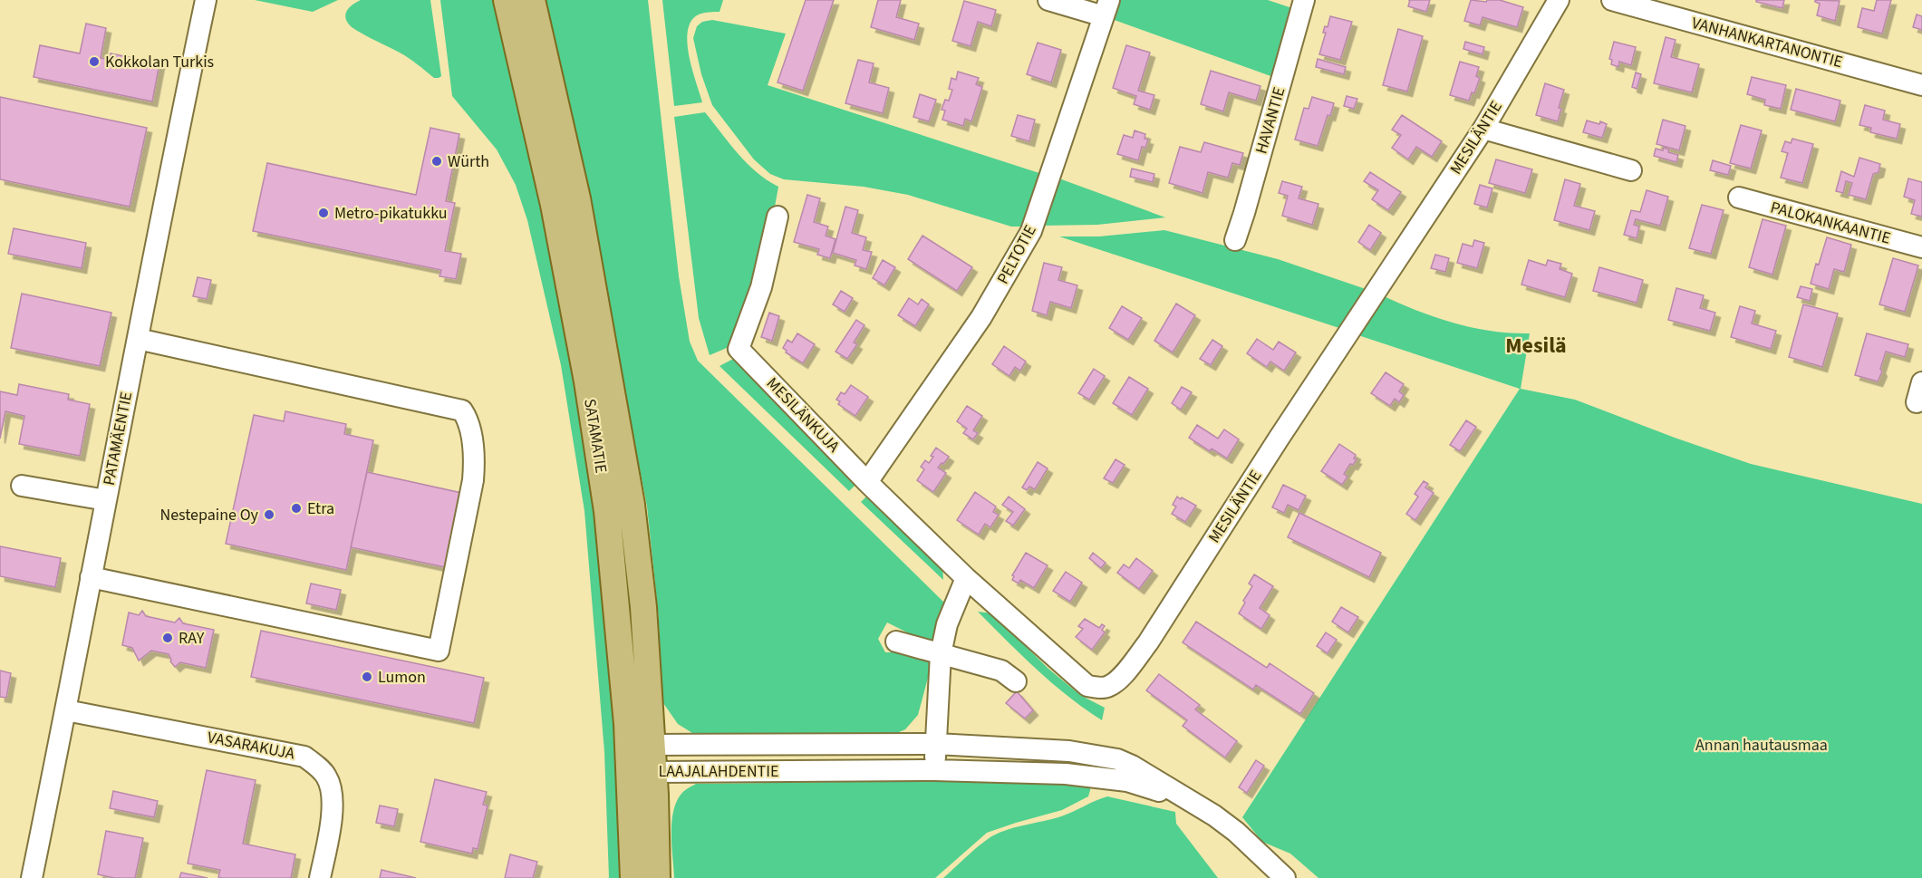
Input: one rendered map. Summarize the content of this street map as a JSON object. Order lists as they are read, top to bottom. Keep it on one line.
{"streets":{"main road":["SATAMATIE"],"street":["VANHANKARTANONTIE","HAVANTIE","MESILÄNTIE","PALOKANKAANTIE","PELTOTIE","MESILÄNKUJA","PATAMÄENTIE","VASARAKUJA","LAAJALAHDENTIE"]},"crossings":[["MESILÄNTIE","MESILÄNKUJA"],["PELTOTIE","MESILÄNKUJA"],["SATAMATIE","LAAJALAHDENTIE"],["PATAMÄENTIE","VASARAKUJA"]],"districts":["Mesilä"],"parks":["Annan hautausmaa"],"places":["Kokkolan Turkis","Würth","Metro-pikatukku","Etra","Nestepaine Oy","RAY","Lumon"]}
